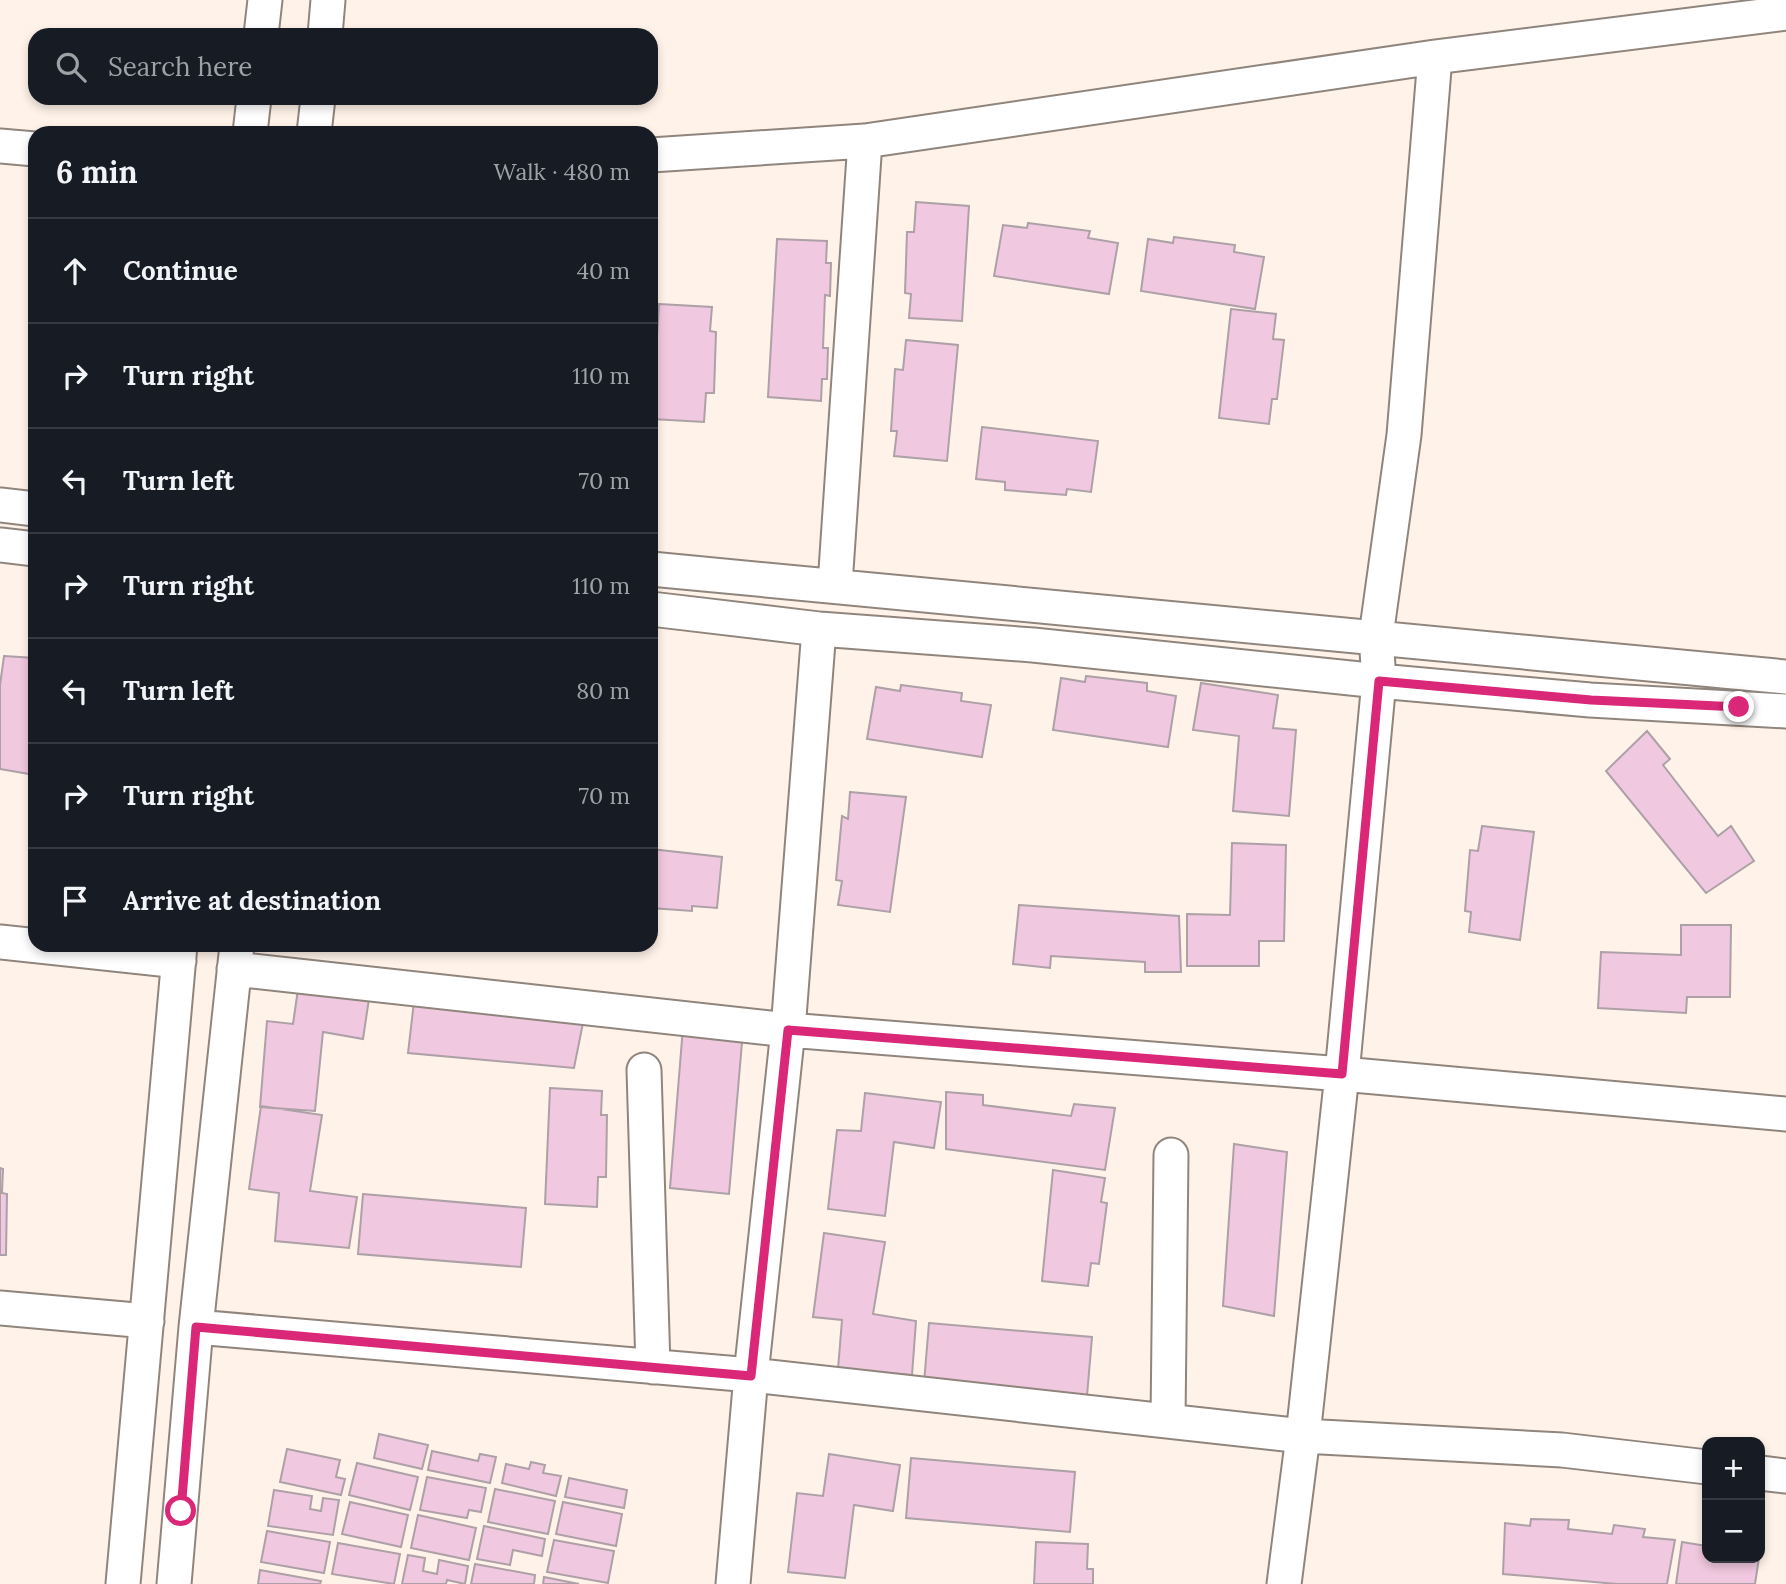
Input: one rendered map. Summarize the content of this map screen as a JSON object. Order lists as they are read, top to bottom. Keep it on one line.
{"page":{"search":"Search here","heading":["6 min","Walk · 480 m"],"list":[["Continue","40 m"],["Turn right","110 m"],["Turn left","70 m"],["Turn right","110 m"],["Turn left","80 m"],["Turn right","70 m"],"Arrive at destination"],"map_buttons":["+","−"]}}
